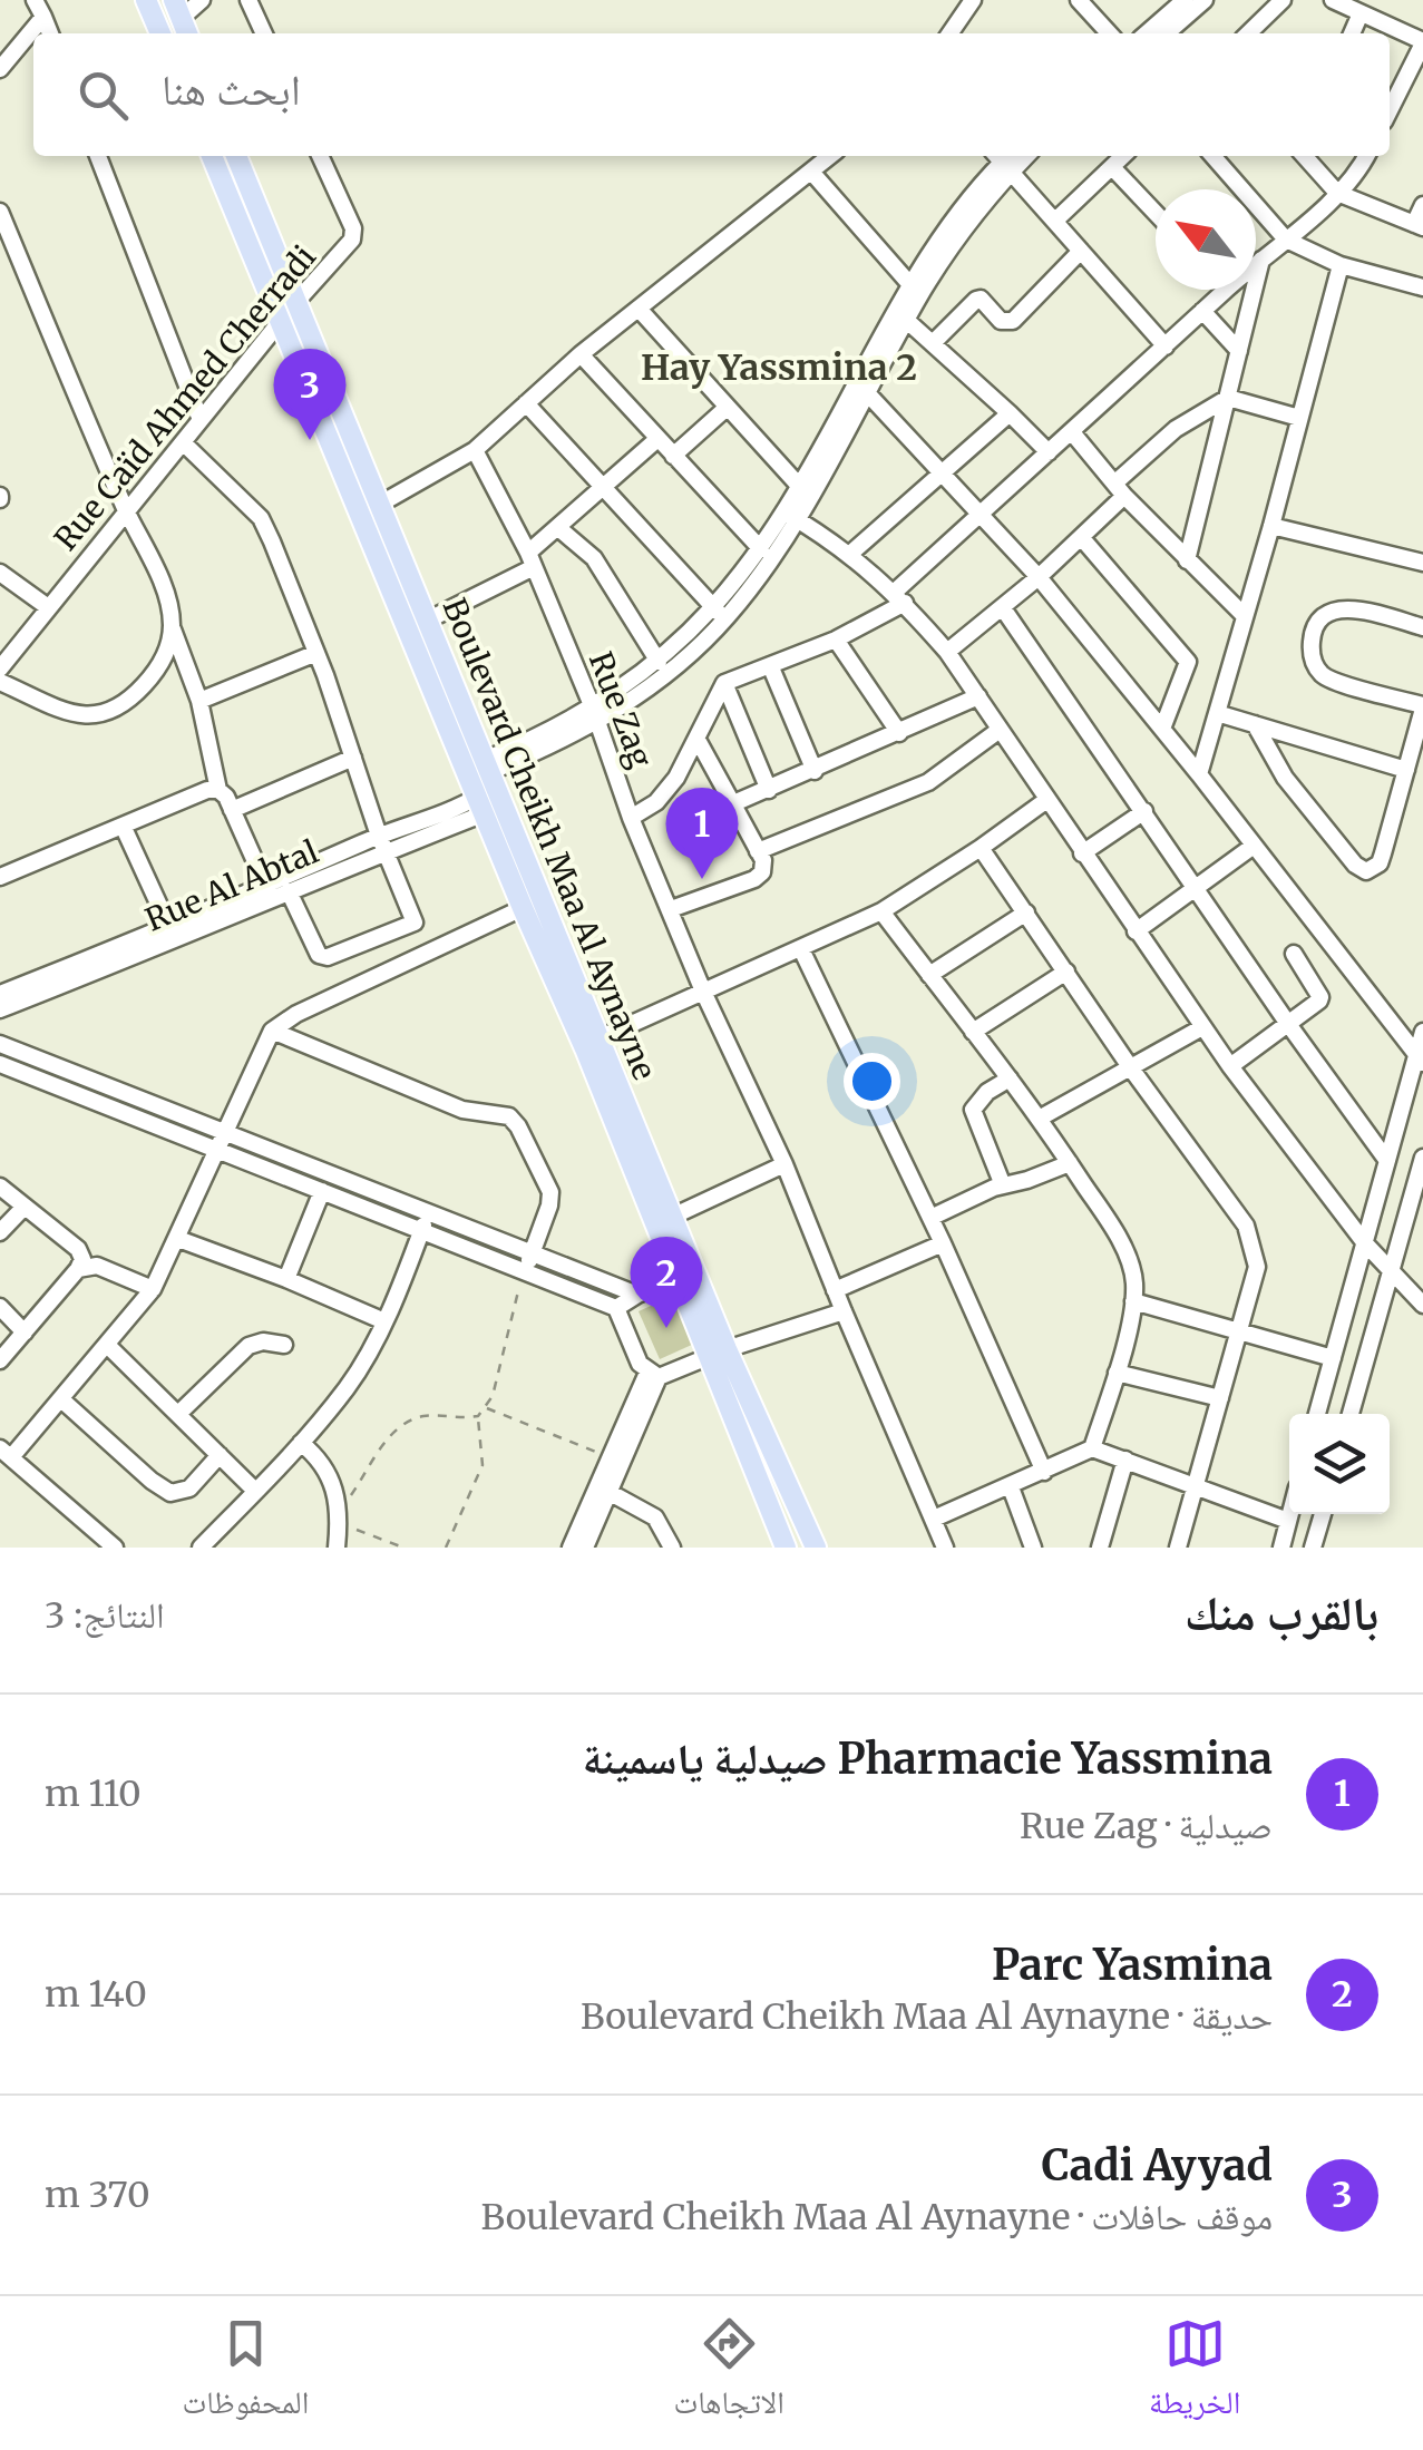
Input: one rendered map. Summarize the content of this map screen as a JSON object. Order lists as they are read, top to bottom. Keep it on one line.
{"streets":{"main road":["Boulevard Cheikh Maa Al Aynayne"],"street":["Rue Caïd Ahmed Cherradi","Rue Zag","Rue Al Abtal"]},"crossings":[["Rue Caïd Ahmed Cherradi","Boulevard Cheikh Maa Al Aynayne"],["Boulevard Cheikh Maa Al Aynayne","Rue Al Abtal"]],"districts":["Hay Yassmina 2"],"north":"top left","page":{"search":"ابحث هنا","pins":["3","1","2"],"heading":["بالقرب منك","النتائج: 3"],"list":[{"mark":"1","name":"Pharmacie Yassmina صيدلية ياسمينة","note":"صيدلية · Rue Zag","value":"110 m"},{"mark":"2","name":"Parc Yasmina","note":"حديقة · Boulevard Cheikh Maa Al Aynayne","value":"140 m"},{"mark":"3","name":"Cadi Ayyad","note":"موقف حافلات · Boulevard Cheikh Maa Al Aynayne","value":"370 m"}],"nav":["الخريطة","الاتجاهات","المحفوظات"]}}
